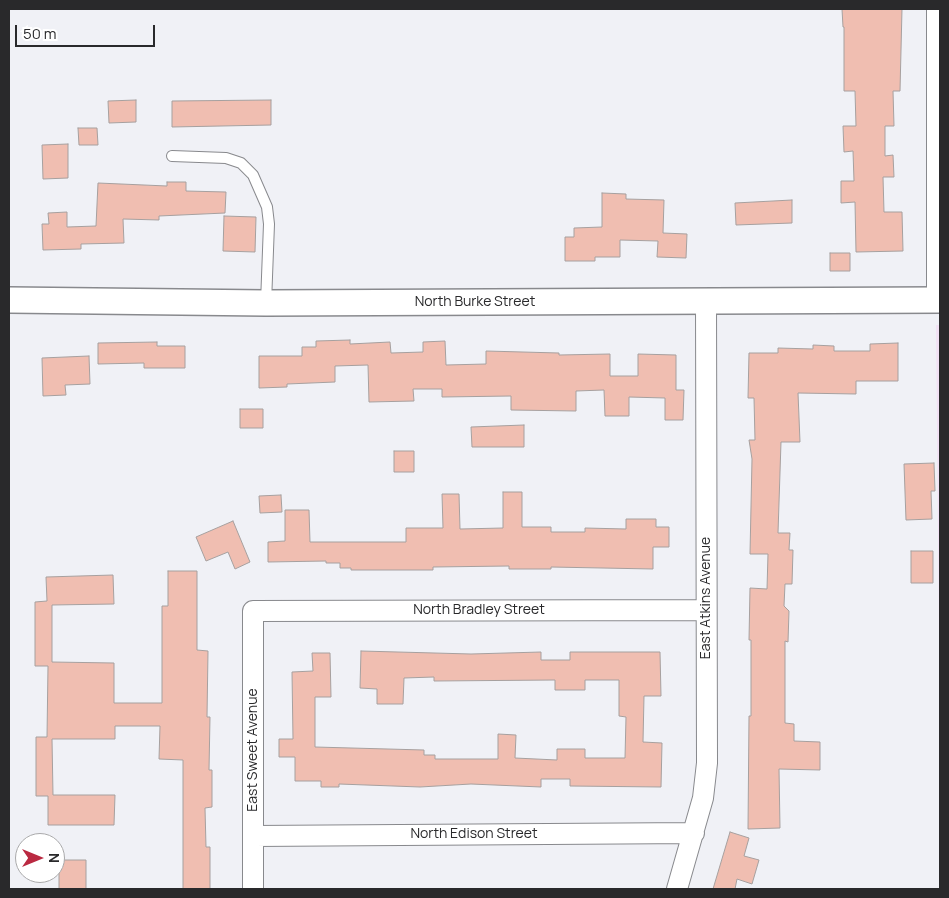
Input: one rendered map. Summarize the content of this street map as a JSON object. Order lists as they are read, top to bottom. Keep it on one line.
{"streets":{"street":["North Burke Street","East Atkins Avenue","North Bradley Street","East Sweet Avenue","North Edison Street"]},"crossings":[["North Burke Street","East Atkins Avenue"],["East Atkins Avenue","North Bradley Street"],["East Atkins Avenue","North Edison Street"],["North Bradley Street","East Sweet Avenue"],["East Sweet Avenue","North Edison Street"]],"scale_bar":"50 m","north":"right"}
